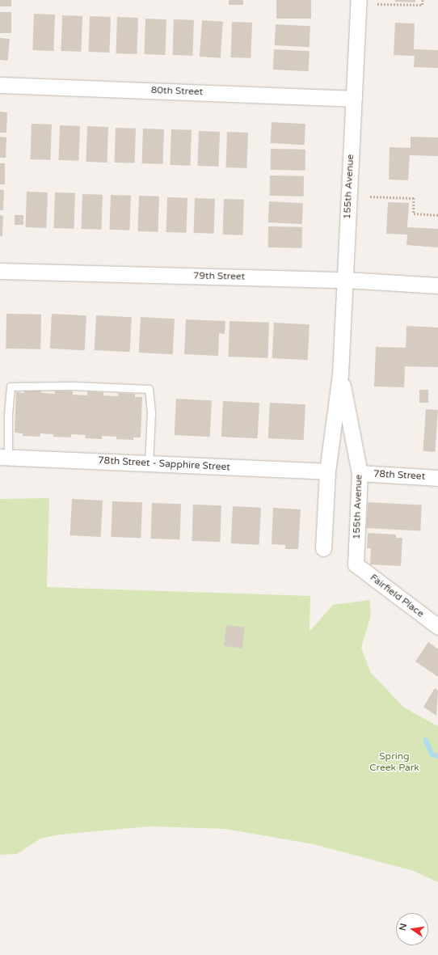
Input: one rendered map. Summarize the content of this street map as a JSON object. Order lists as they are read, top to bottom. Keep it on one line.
{"streets":{"street":["80th Street","155th Avenue","79th Street","78th Street - Sapphire Street","78th Street","Fairfield Place"]},"crossings":[["80th Street","155th Avenue"],["155th Avenue","79th Street"],["155th Avenue","78th Street - Sapphire Street"],["155th Avenue","78th Street"],["155th Avenue","Fairfield Place"]],"parks":["Spring Creek Park"],"north":"left"}
